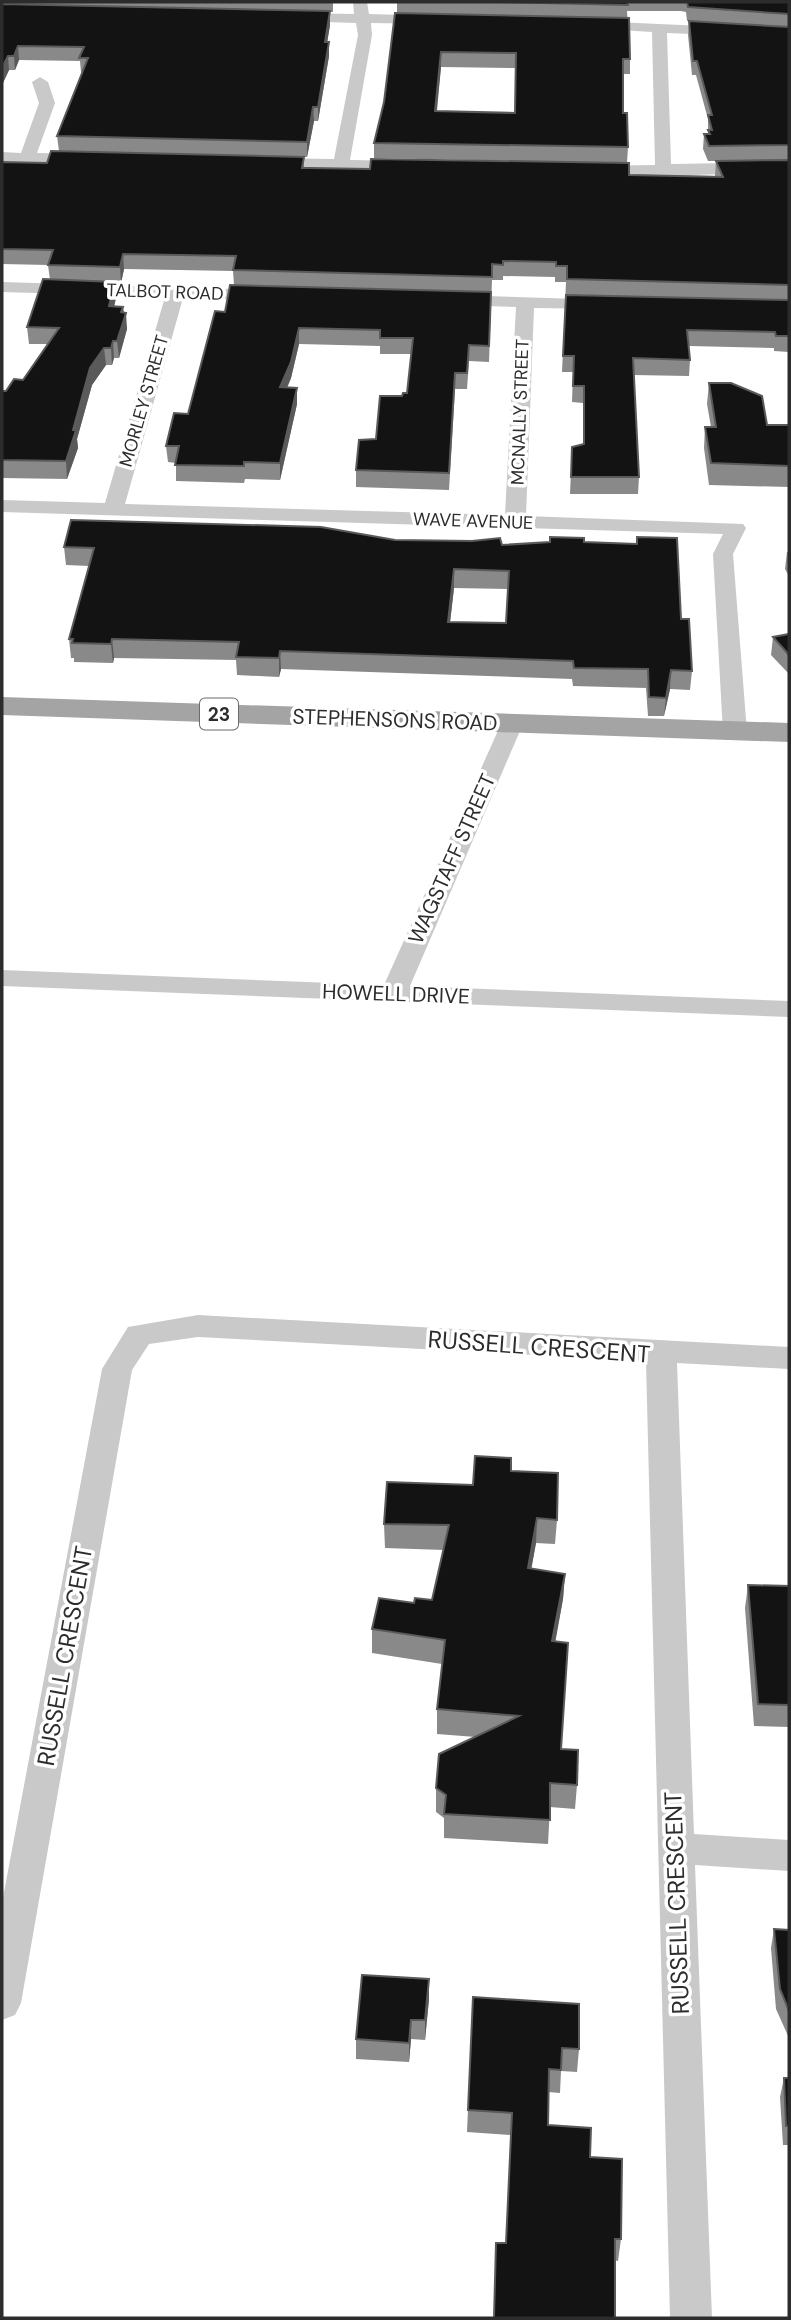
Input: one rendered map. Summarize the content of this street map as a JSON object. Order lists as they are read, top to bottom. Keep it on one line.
{"streets":{"main road":["23","STEPHENSONS ROAD"],"street":["TALBOT ROAD","MORLEY STREET","MCNALLY STREET","WAVE AVENUE","WAGSTAFF STREET","HOWELL DRIVE","RUSSELL CRESCENT"]},"crossings":[["TALBOT ROAD","MORLEY STREET"],["MORLEY STREET","WAVE AVENUE"],["MCNALLY STREET","WAVE AVENUE"],["WAVE AVENUE","STEPHENSONS ROAD"],["STEPHENSONS ROAD","WAGSTAFF STREET"],["WAGSTAFF STREET","HOWELL DRIVE"]]}
